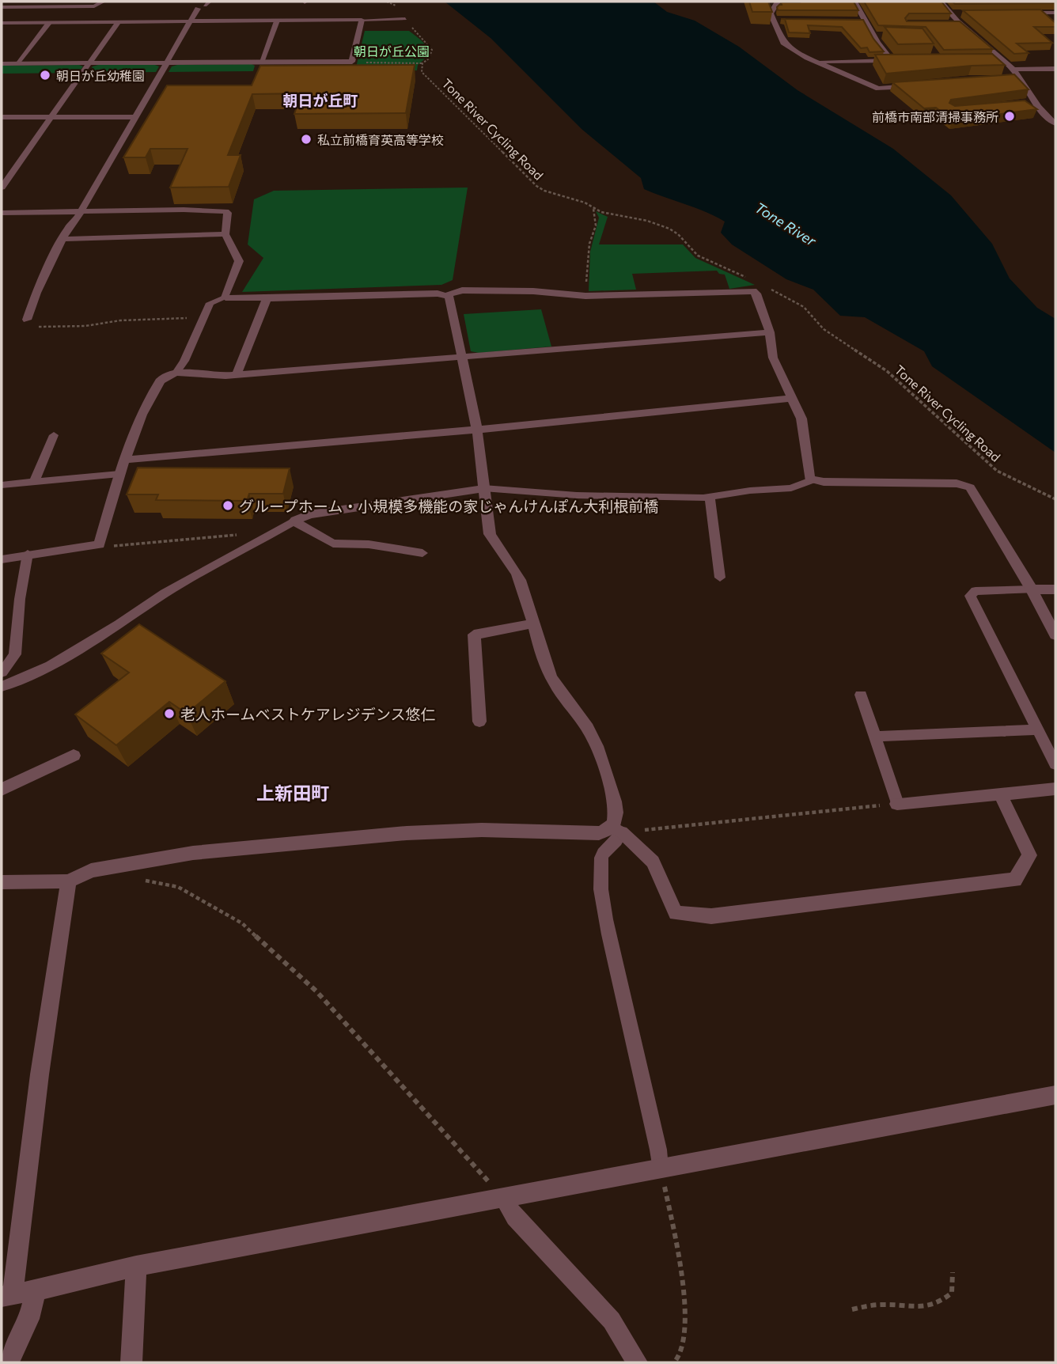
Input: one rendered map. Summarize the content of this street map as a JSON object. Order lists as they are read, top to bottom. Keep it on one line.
{"streets":{"path":["Tone River Cycling Road"]},"districts":["朝日が丘町","上新田町"],"water":["Tone River"],"parks":["朝日が丘公園"],"places":["朝日が丘幼稚園","前橋市南部清掃事務所","私立前橋育英高等学校","グループホーム・小規模多機能の家じゃんけんぽん大利根前橋","老人ホームベストケアレジデンス悠仁"]}
